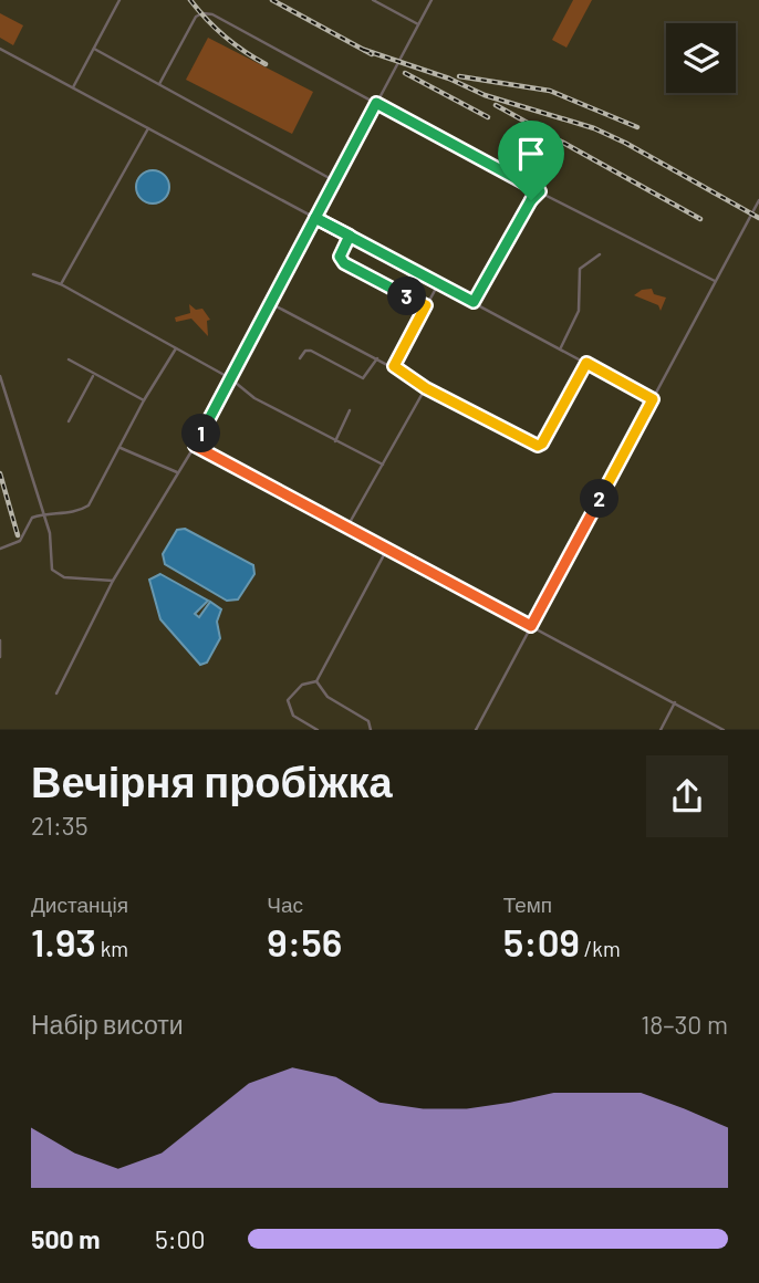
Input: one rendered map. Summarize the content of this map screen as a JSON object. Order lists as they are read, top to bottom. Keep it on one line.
{"page":{"pins":["3","1","2"],"heading":["Вечірня пробіжка","21:35"],"stats":[["Дистанція","1.93 km"],["Час","9:56"],["Темп","5:09 /km"]],"chart":["Набір висоти","18–30 m"],"list":[{"name":"500 m","note":"5:00"}]}}
